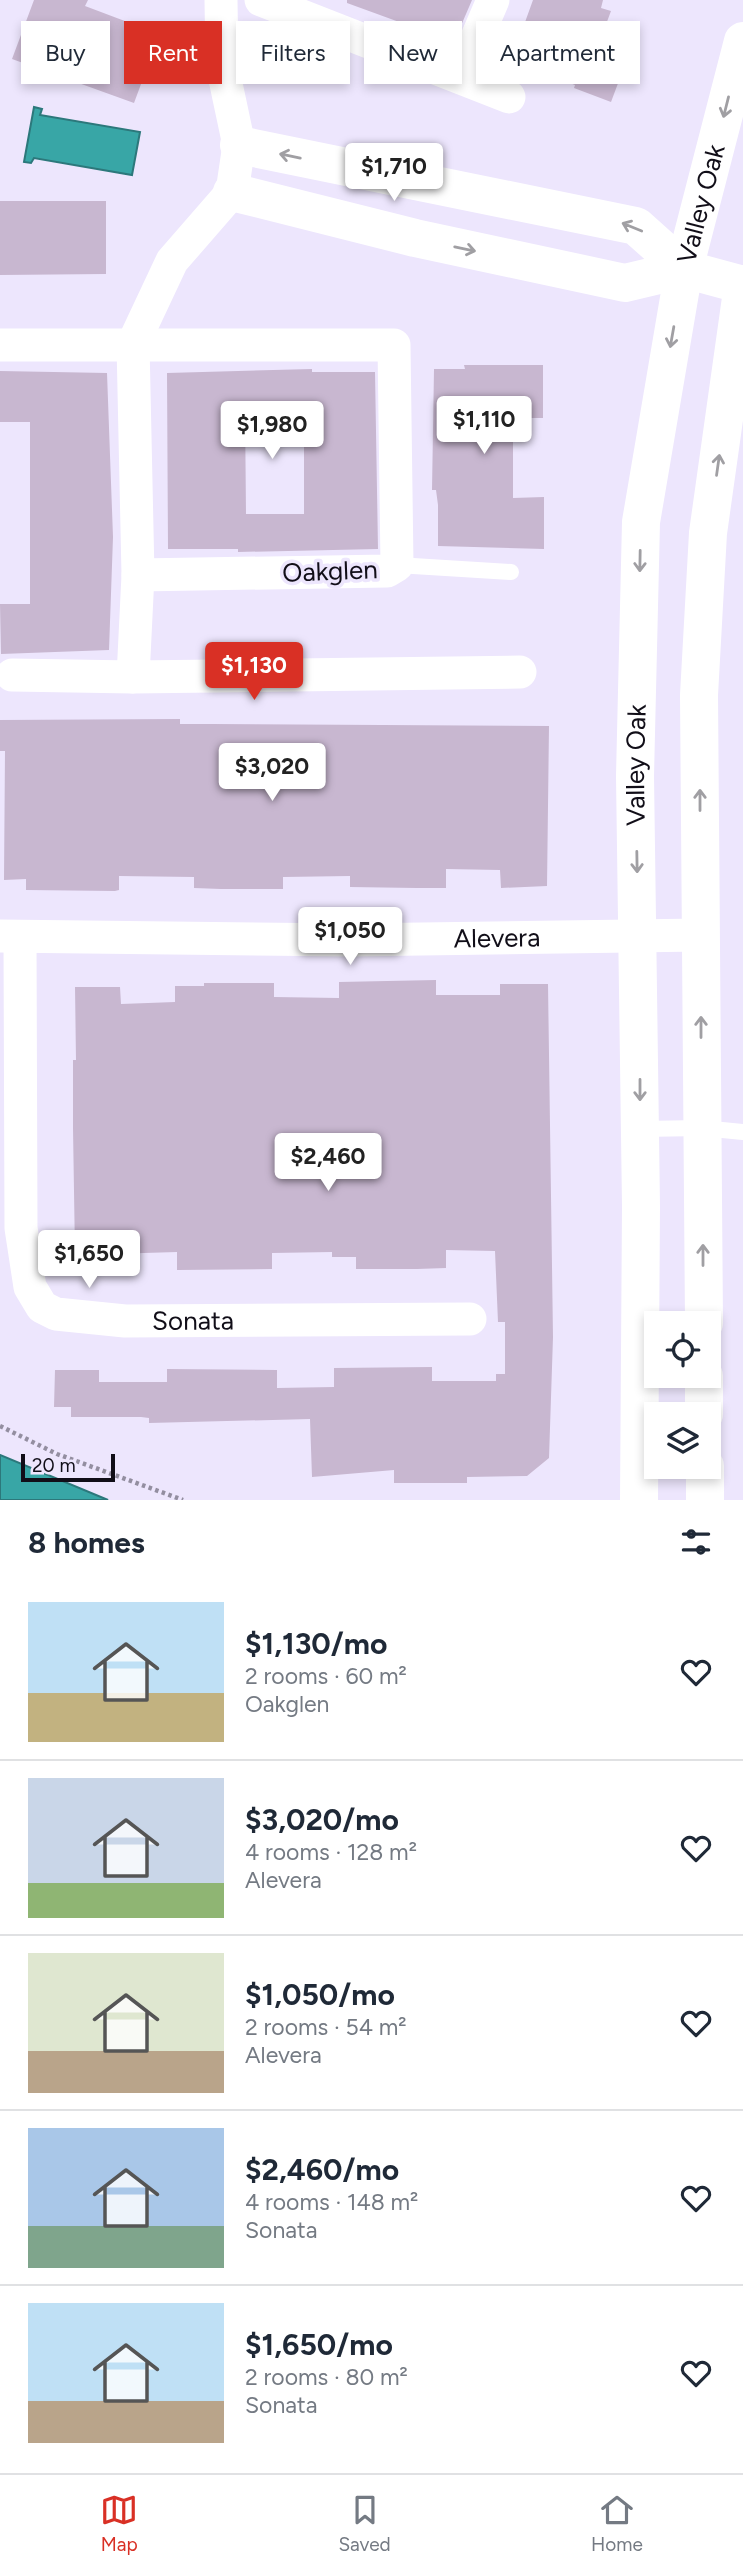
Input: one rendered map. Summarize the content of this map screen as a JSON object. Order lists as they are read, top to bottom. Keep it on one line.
{"streets":{"street":["Valley Oak","Oakglen","Alevera","Sonata"]},"crossings":[["Valley Oak","Alevera"],["Alevera","Sonata"]],"scale_bar":"20 m","page":{"chip":["Buy","Rent","Filters","New","Apartment"],"price":["$1,710","$1,110","$1,980","$1,130","$3,020","$1,050","$2,460","$1,650"],"scale":"20 m","heading":"8 homes","list":[{"name":"$1,130/mo","note":"2 rooms · 60 m² · Oakglen"},{"name":"$3,020/mo","note":"4 rooms · 128 m² · Alevera"},{"name":"$1,050/mo","note":"2 rooms · 54 m² · Alevera"},{"name":"$2,460/mo","note":"4 rooms · 148 m² · Sonata"},{"name":"$1,650/mo","note":"2 rooms · 80 m² · Sonata"}],"tabs":["Map","Saved","Home"]}}
